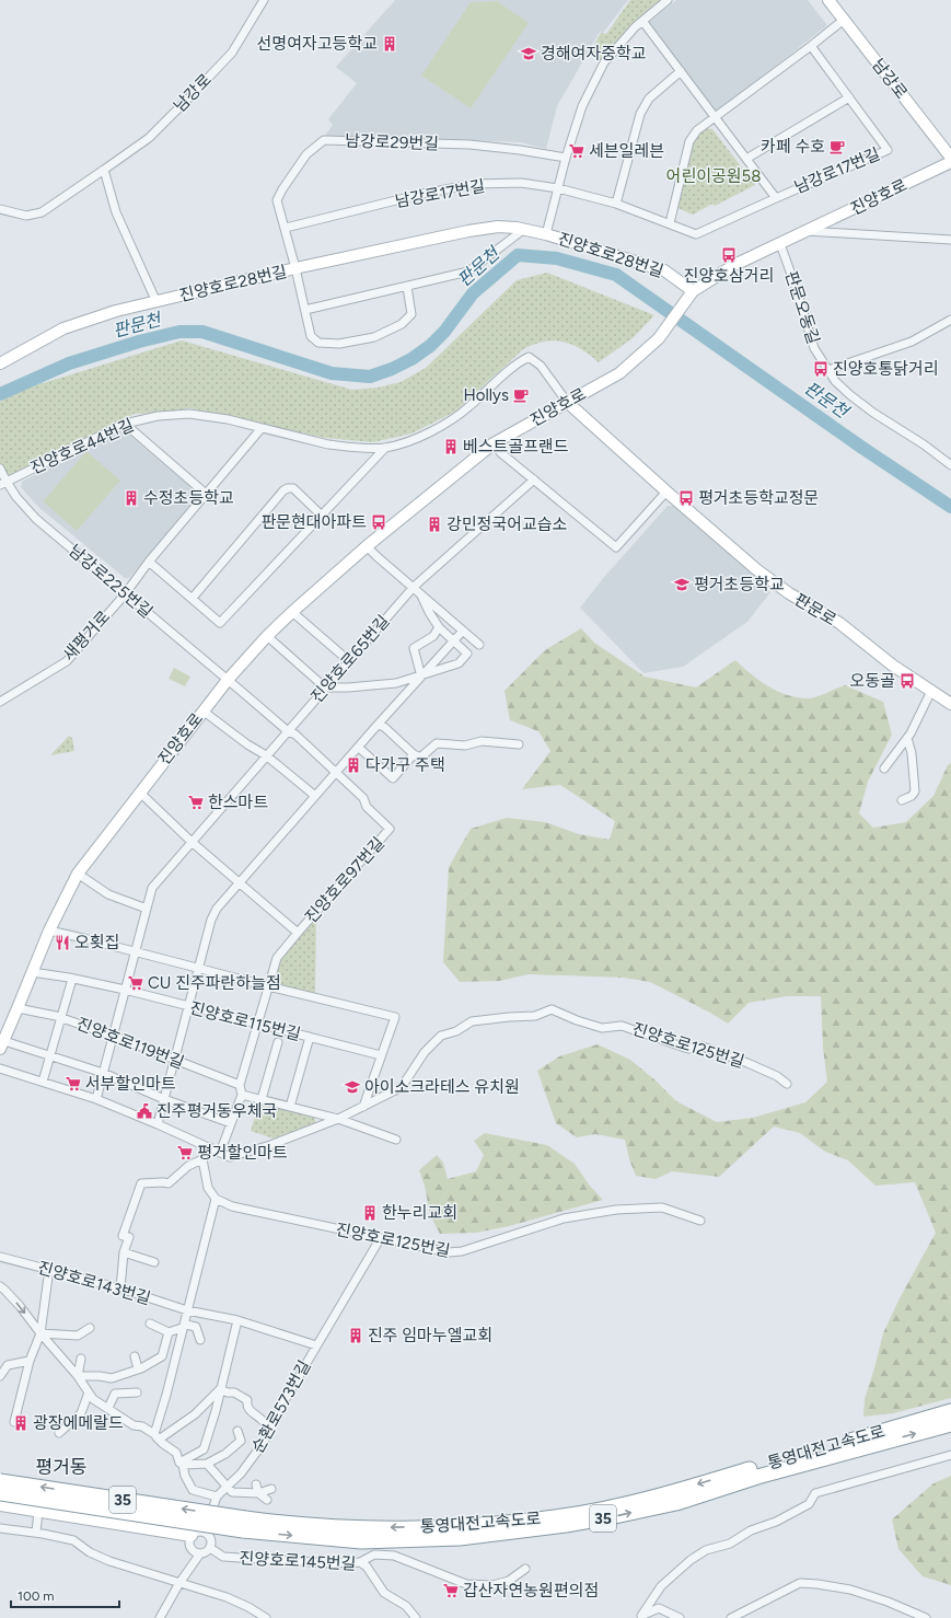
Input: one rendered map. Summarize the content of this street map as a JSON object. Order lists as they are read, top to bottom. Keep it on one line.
{"streets":{"highway":["통영대전고속도로","35"],"street":["남강로","남강로29번길","남강로17번길","진양호로","진양호로28번길","판문오동길","진양호로44번길","남강로225번길","판문로","새평거로","진양호로65번길","진양호로97번길","진양호로115번길","진양호로119번길","진양호로125번길","진양호로143번길","순환로573번길","진양호로145번길"]},"crossings":[["남강로29번길","남강로17번길"],["진양호로","진양호로28번길"],["진양호로","판문오동길"],["진양호로","진양호로44번길"],["진양호로","남강로225번길"],["진양호로","판문로"],["진양호로","진양호로97번길"],["진양호로","진양호로115번길"],["진양호로","진양호로119번길"],["진양호로44번길","남강로225번길"],["진양호로44번길","판문로"],["남강로225번길","새평거로"],["남강로225번길","진양호로65번길"],["남강로225번길","진양호로97번길"],["진양호로125번길","순환로573번길"],["진양호로143번길","순환로573번길"],["순환로573번길","진양호로145번길"]],"districts":["평거동"],"water":["판문천"],"parks":["어린이공원58"],"places":{"building":["선명여자고등학교","베스트골프랜드","수정초등학교","강민정국어교습소","다가구 주택","한누리교회","진주 임마누엘교회","광장에메랄드"],"school or university":["경해여자중학교","평거초등학교","아이소크라테스 유치원"],"cafe":["카페 수호","Hollys"],"supermarket":["세븐일레븐","한스마트","CU 진주파란하늘점","서부할인마트","평거할인마트","갑산자연농원편의점"],"bus stop":["진양호삼거리","진양호통닭거리","평거초등학교정문","판문현대아파트","오동골"],"restaurant":["오횟집"],"public building":["진주평거동우체국"]},"scale_bar":"100 m"}
